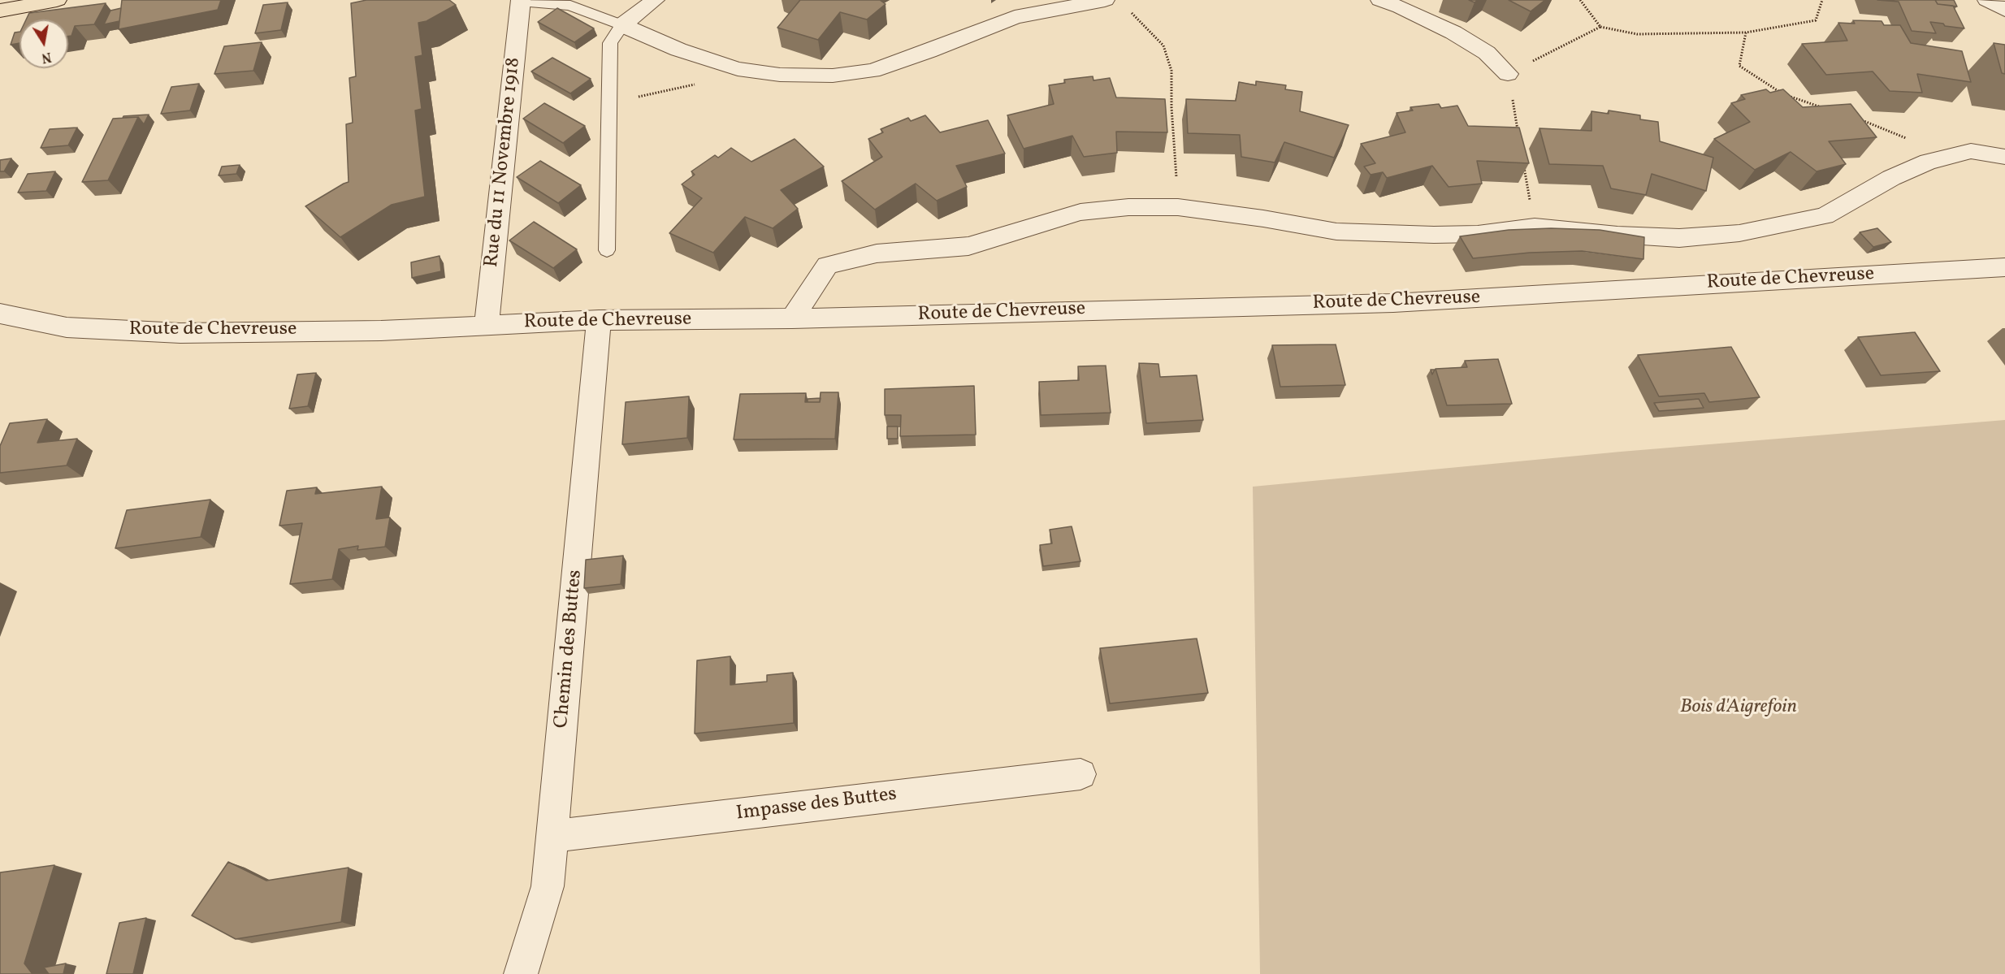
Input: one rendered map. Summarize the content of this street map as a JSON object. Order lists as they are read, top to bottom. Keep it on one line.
{"streets":{"street":["Rue du 11 Novembre 1918","Route de Chevreuse","Chemin des Buttes","Impasse des Buttes"]},"crossings":[["Rue du 11 Novembre 1918","Route de Chevreuse"],["Route de Chevreuse","Chemin des Buttes"],["Chemin des Buttes","Impasse des Buttes"]],"parks":["Bois d'Aigrefoin"],"north":"bottom"}
